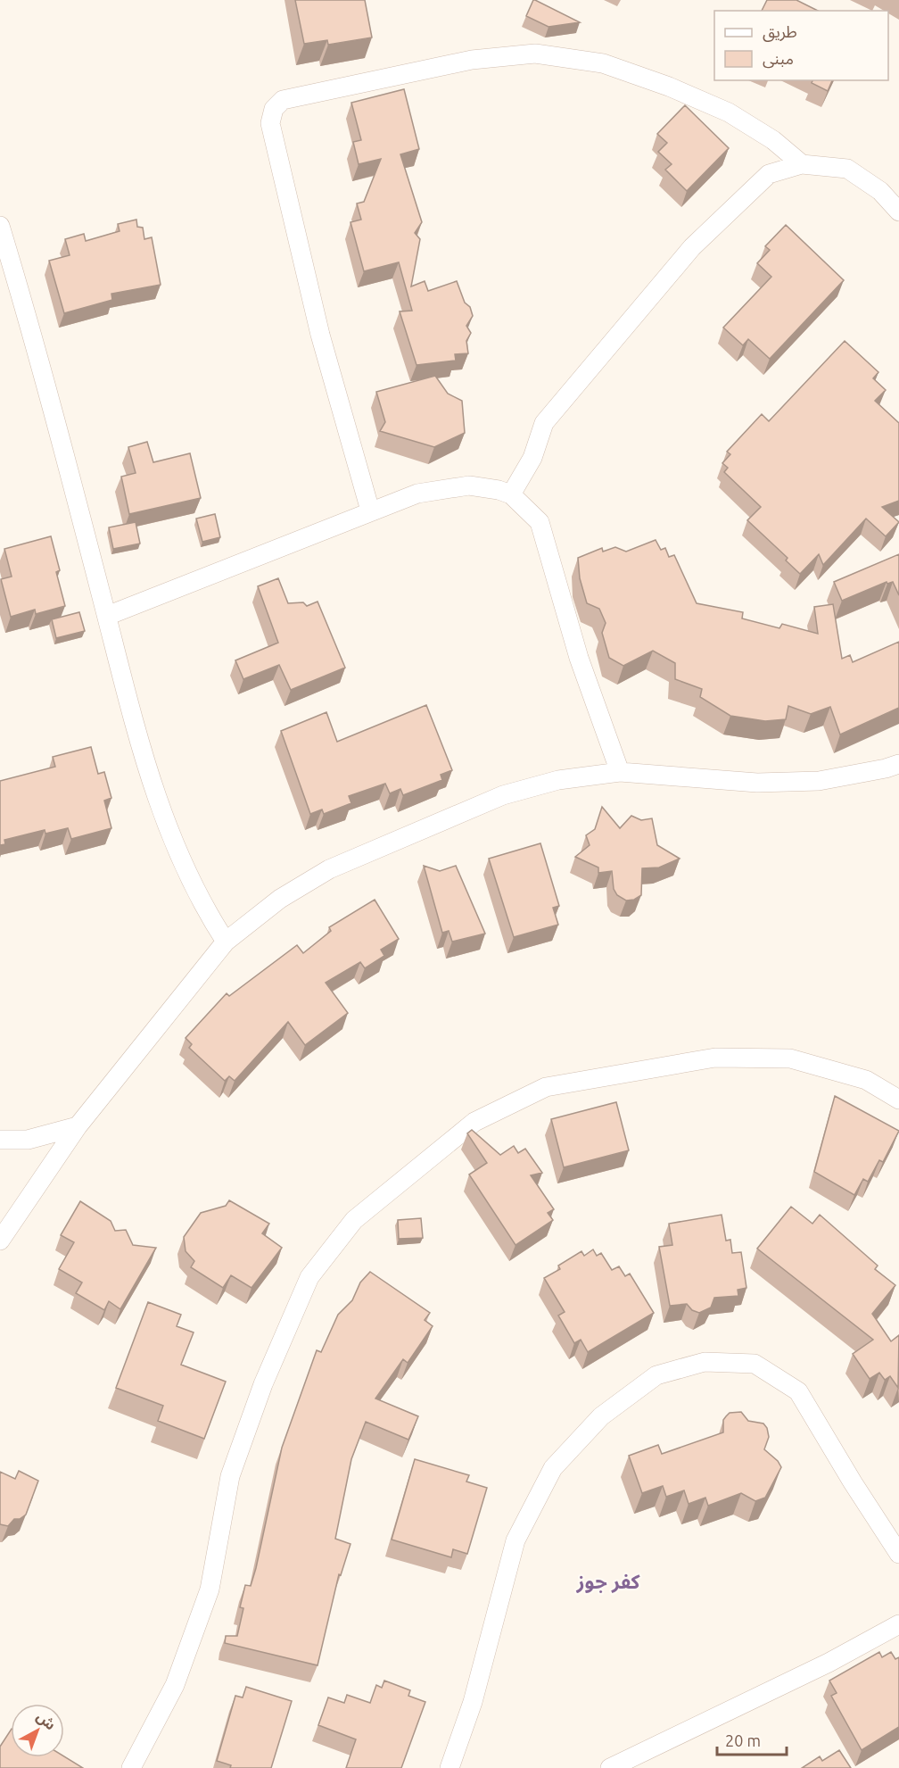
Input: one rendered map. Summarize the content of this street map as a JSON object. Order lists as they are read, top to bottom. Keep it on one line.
{"districts":["كفر جوز"],"legend":["طريق","مبنى"],"scale_bar":"20 m","north":"top right"}
